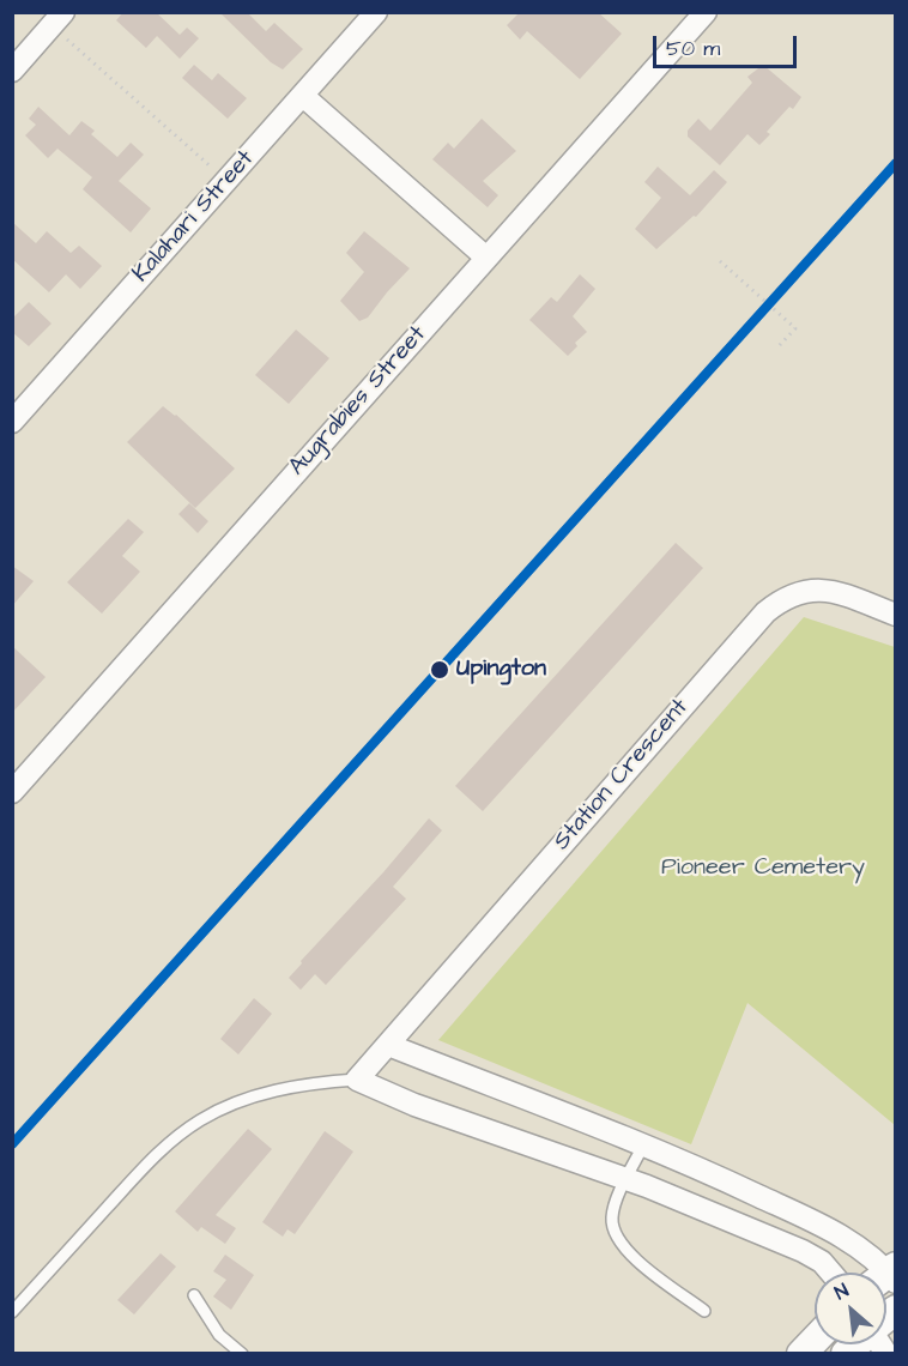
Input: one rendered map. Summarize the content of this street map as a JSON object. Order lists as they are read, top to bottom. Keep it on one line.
{"streets":{"street":["Kalahari Street","Augrabies Street","Station Crescent"]},"parks":["Pioneer Cemetery"],"places":["Upington"],"scale_bar":"50 m","north":"top left"}
